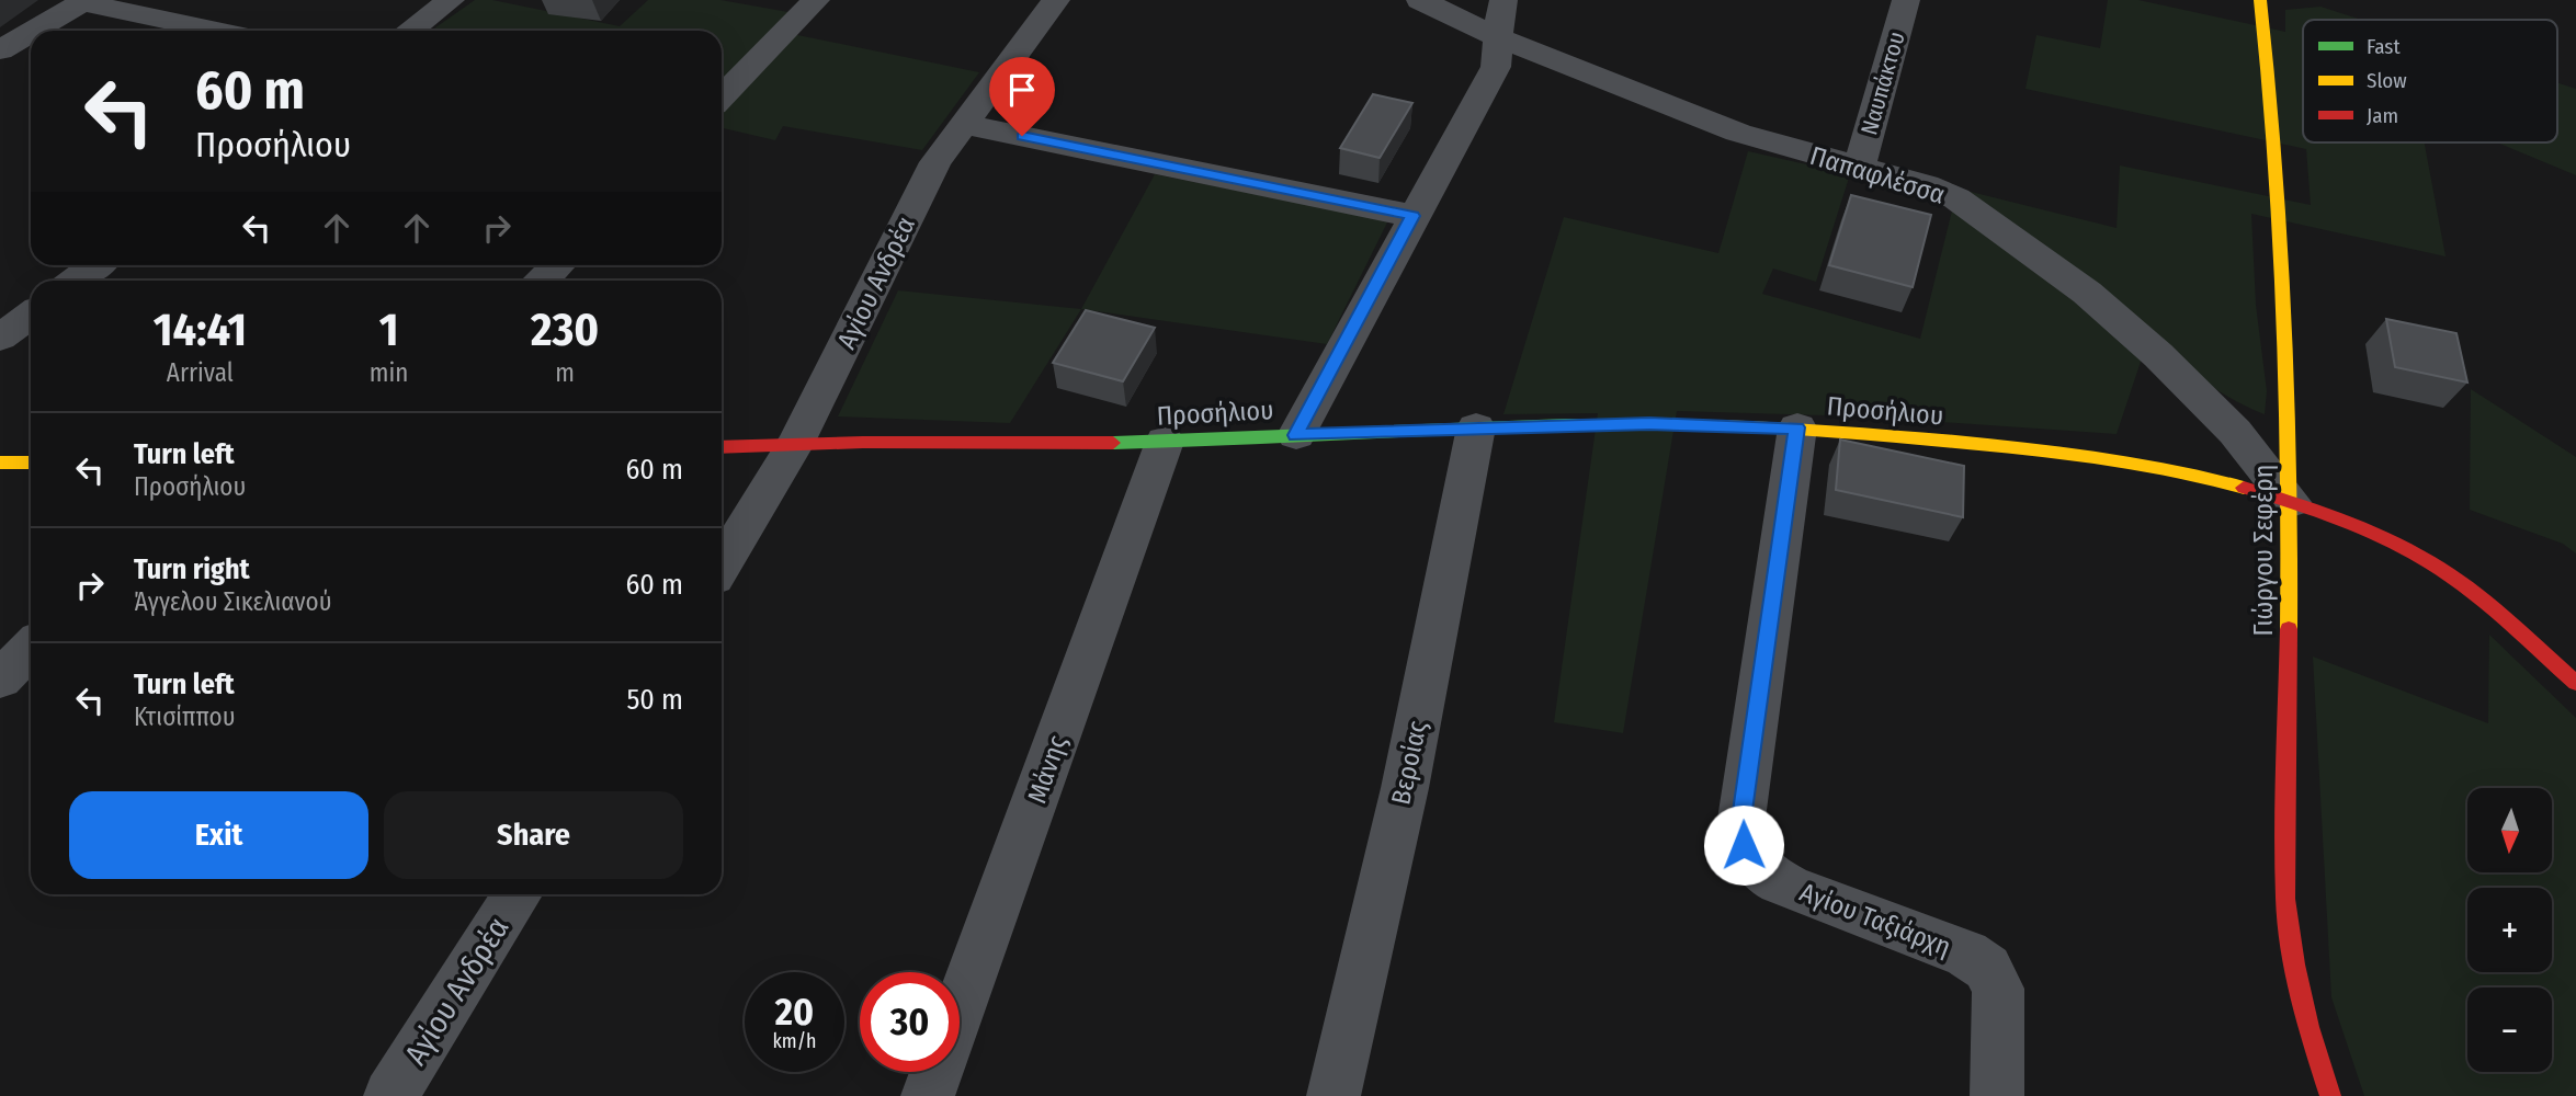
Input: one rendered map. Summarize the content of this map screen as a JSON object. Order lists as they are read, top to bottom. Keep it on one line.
{"streets":{"street":["Ναυπάκτου","Παπαφλέσσα","Αγίου Ανδρέα","Προσήλιου","Γιώργου Σεφέρη","Βεροίας","Μάνης","Αγίου Ταξιάρχη"]},"crossings":[["Ναυπάκτου","Παπαφλέσσα"],["Παπαφλέσσα","Προσήλιου"],["Παπαφλέσσα","Γιώργου Σεφέρη"],["Αγίου Ανδρέα","Προσήλιου"],["Προσήλιου","Γιώργου Σεφέρη"],["Προσήλιου","Βεροίας"],["Προσήλιου","Μάνης"],["Προσήλιου","Αγίου Ταξιάρχη"]],"legend":["Fast","Slow","Jam"],"north":"bottom","page":{"turn":["60 m","Προσήλιου"],"eta":["14:41","Arrival","1","min","230","m"],"list":[{"name":"Turn left","note":"Προσήλιου","value":"60 m"},{"name":"Turn right","note":"Άγγελου Σικελιανού","value":"60 m"},{"name":"Turn left","note":"Κτισίππου","value":"50 m"}],"buttons":["Exit","Share"],"map_buttons":["+","−"],"speed":"20 km/h","limit":"30"}}
